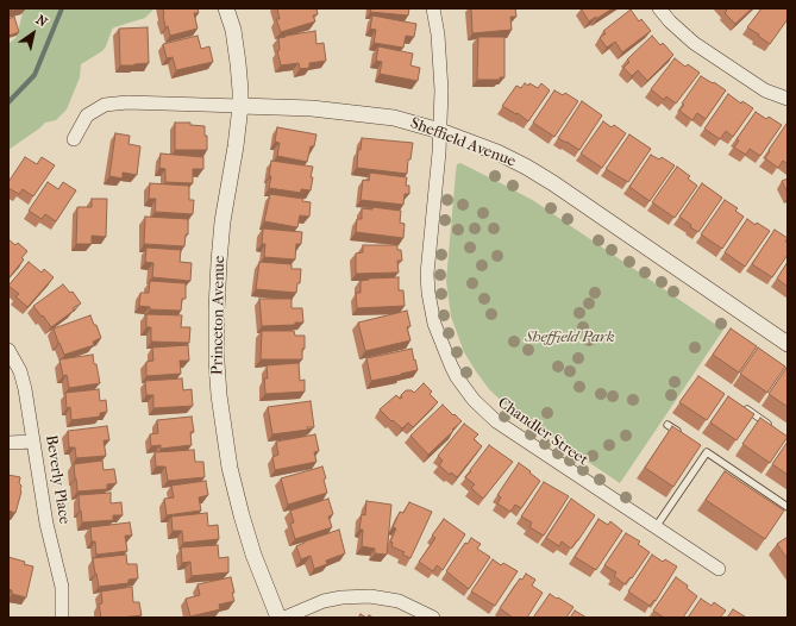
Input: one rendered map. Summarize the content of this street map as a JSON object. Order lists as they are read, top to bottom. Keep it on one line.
{"streets":{"street":["Sheffield Avenue","Princeton Avenue","Chandler Street","Beverly Place"]},"crossings":[["Sheffield Avenue","Princeton Avenue"],["Sheffield Avenue","Chandler Street"]],"parks":["Sheffield Park"],"north":"top right"}
